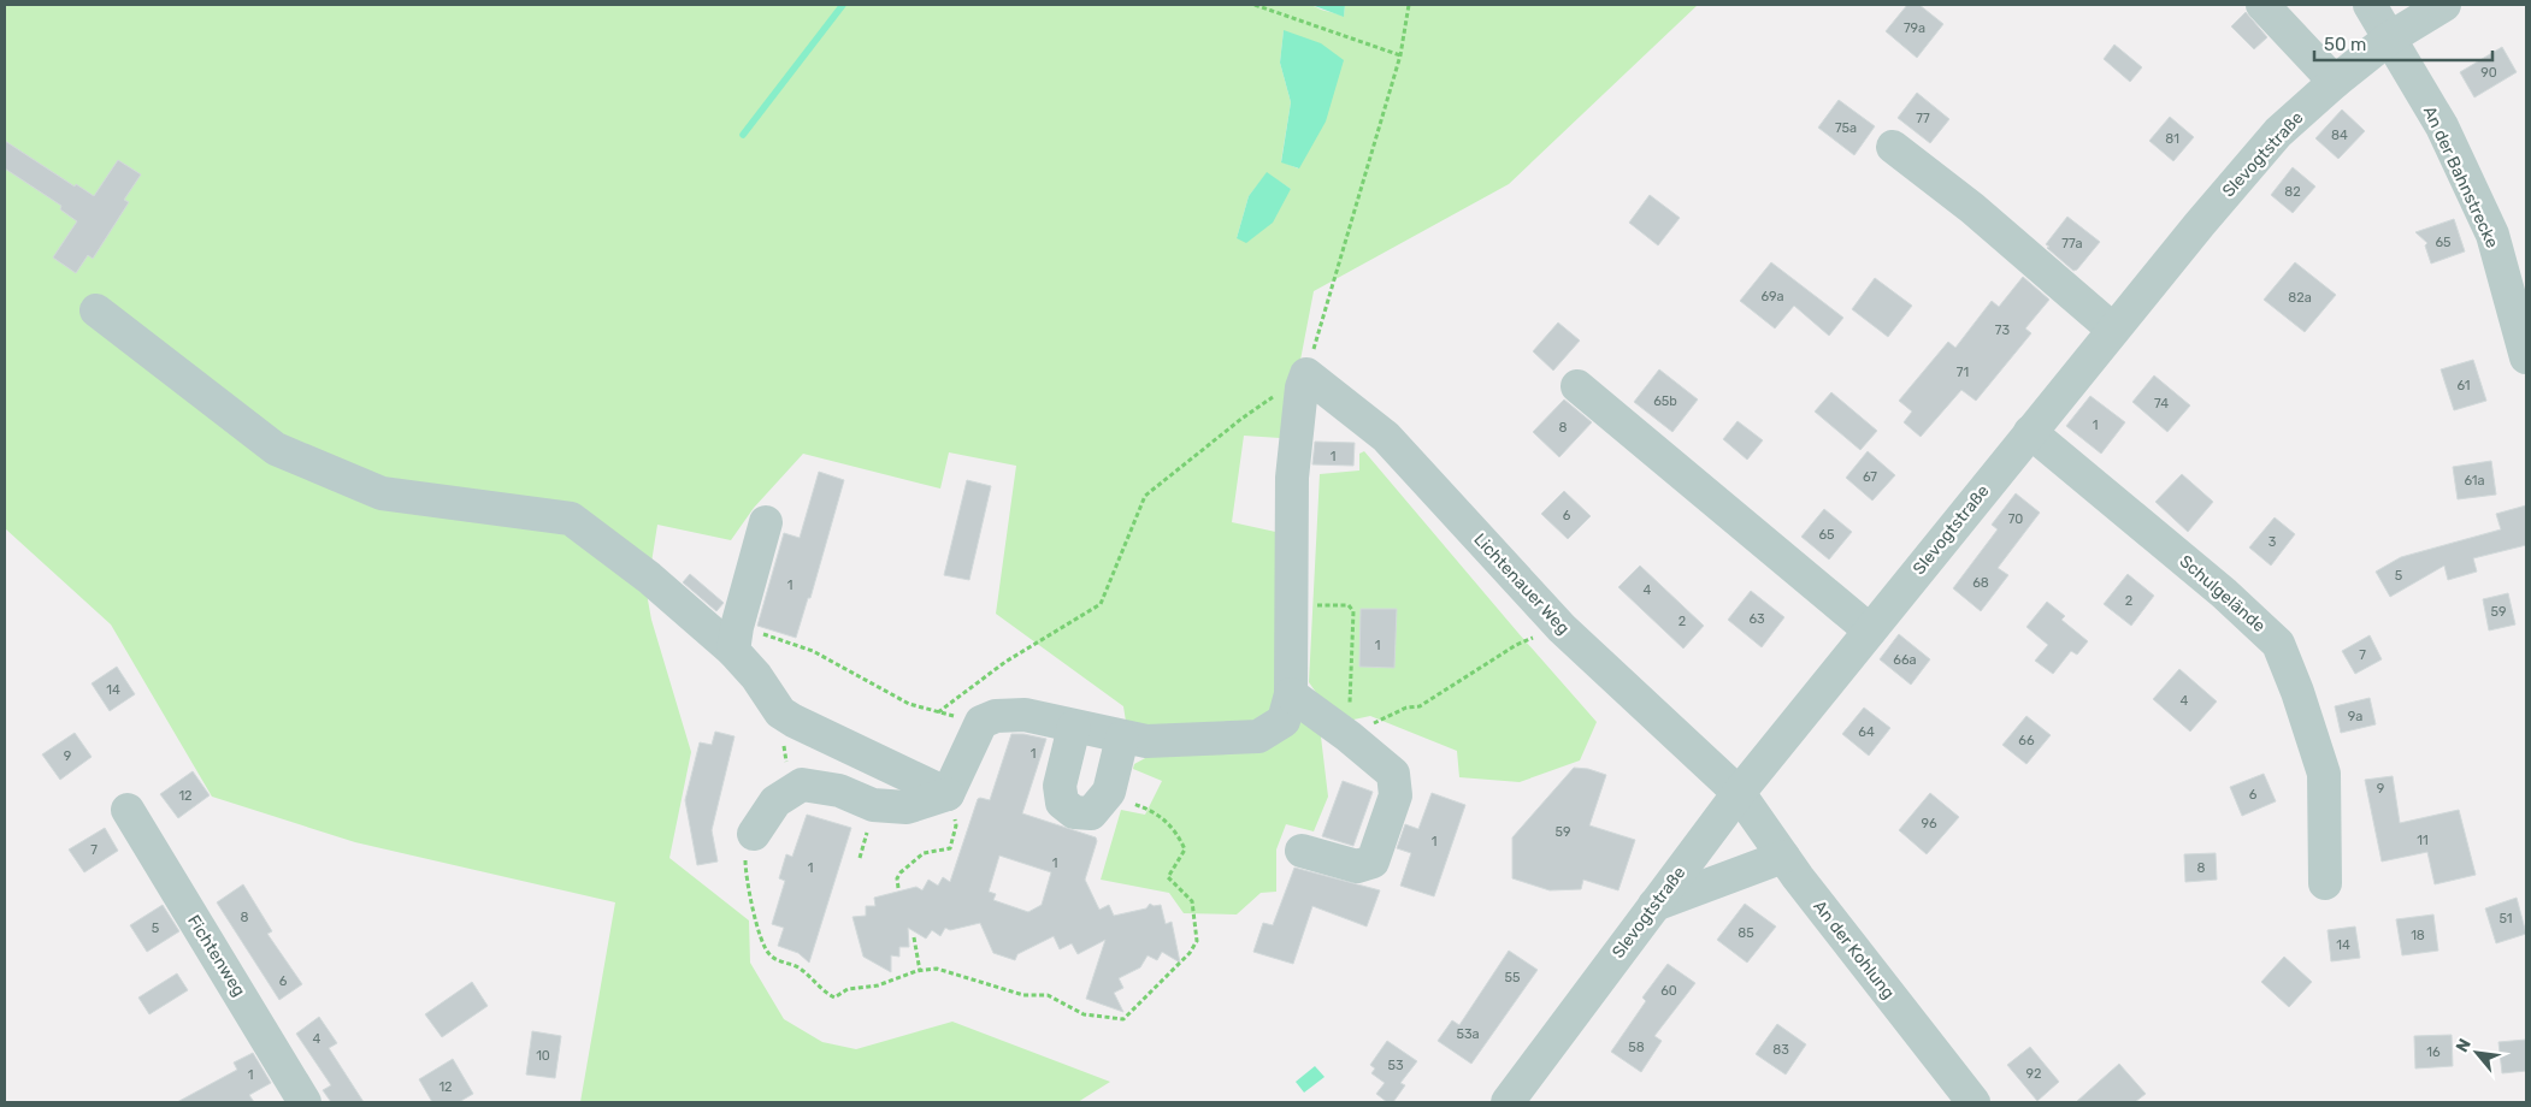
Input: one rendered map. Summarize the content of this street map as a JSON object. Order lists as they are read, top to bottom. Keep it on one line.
{"streets":{"street":["Slevogtstraße","An der Bahnstrecke","Lichtenauer Weg","Schulgelände","An der Kohlung","Fichtenweg"]},"crossings":[["Slevogtstraße","An der Bahnstrecke"],["Slevogtstraße","Lichtenauer Weg"],["Slevogtstraße","Schulgelände"],["Slevogtstraße","An der Kohlung"],["Lichtenauer Weg","An der Kohlung"]],"house_numbers":["79a","90","77","75a","84","81","82","65","77a","69a","82a","73","71","61","65b","74","1","8","1","67","61a","6","70","65","3","5","68","1","4","2","59","63","2","1","7","66a","14","4","9a","64","66","1","9","9","6","12","96","59","11","1","7","1","1","8","8","51","5","85","18","14","55","6","60","53a","4","58","83","16","10","53","92","1","12"],"scale_bar":"50 m","north":"top left"}
